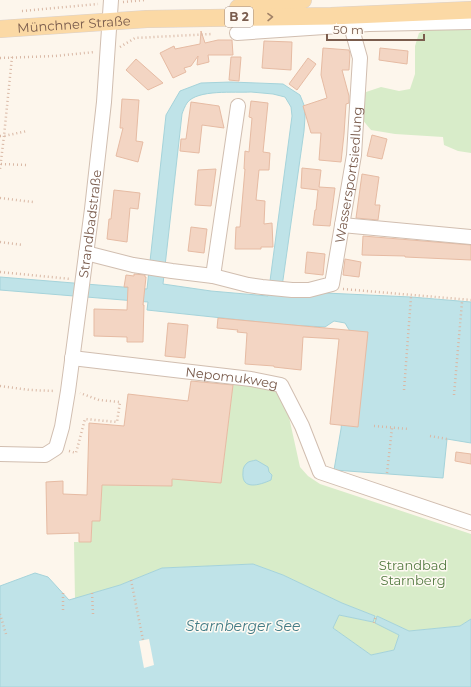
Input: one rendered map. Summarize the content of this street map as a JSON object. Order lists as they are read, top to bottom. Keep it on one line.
{"streets":{"main road":["B 2","Münchner Straße"],"street":["Wassersportsiedlung","Strandbadstraße","Nepomukweg"]},"crossings":[["Münchner Straße","Strandbadstraße"],["Strandbadstraße","Nepomukweg"]],"water":["Starnberger See"],"parks":["Strandbad Starnberg"],"scale_bar":"50 m"}
